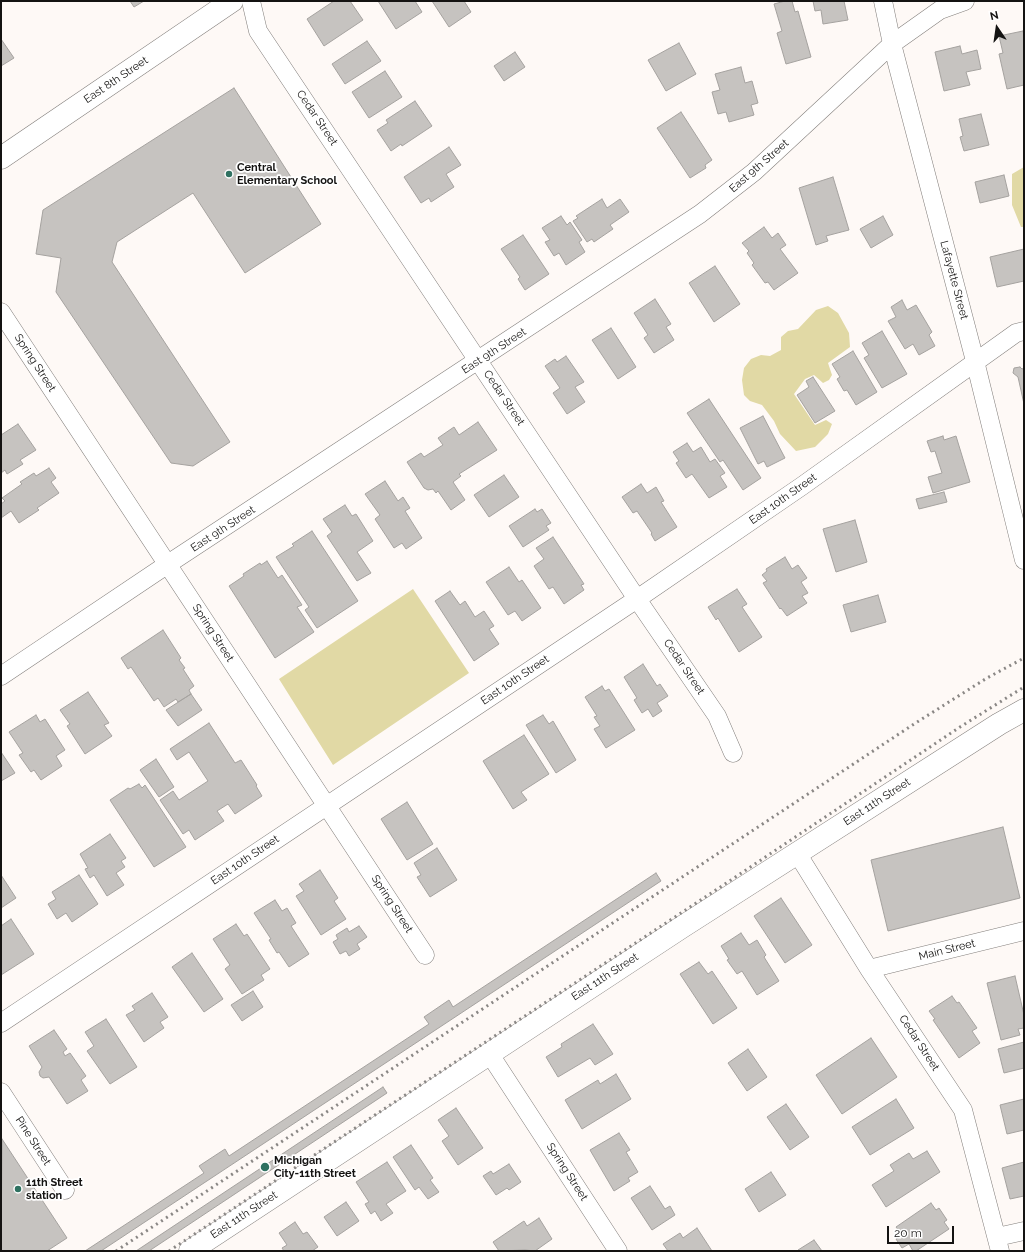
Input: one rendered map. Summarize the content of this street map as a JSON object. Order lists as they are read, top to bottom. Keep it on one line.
{"streets":{"street":["East 8th Street","Cedar Street","East 9th Street","Lafayette Street","Spring Street","East 10th Street","East 11th Street","Main Street","Pine Street"]},"crossings":[["Cedar Street","East 9th Street"],["Cedar Street","East 10th Street"],["Cedar Street","East 11th Street"],["Cedar Street","Main Street"],["East 9th Street","Lafayette Street"],["East 9th Street","Spring Street"],["Lafayette Street","East 10th Street"],["Spring Street","East 10th Street"],["Spring Street","East 11th Street"]],"places":["Central Elementary School","Michigan City-11th Street","11th Street station"],"scale_bar":"20 m","north":"top"}
